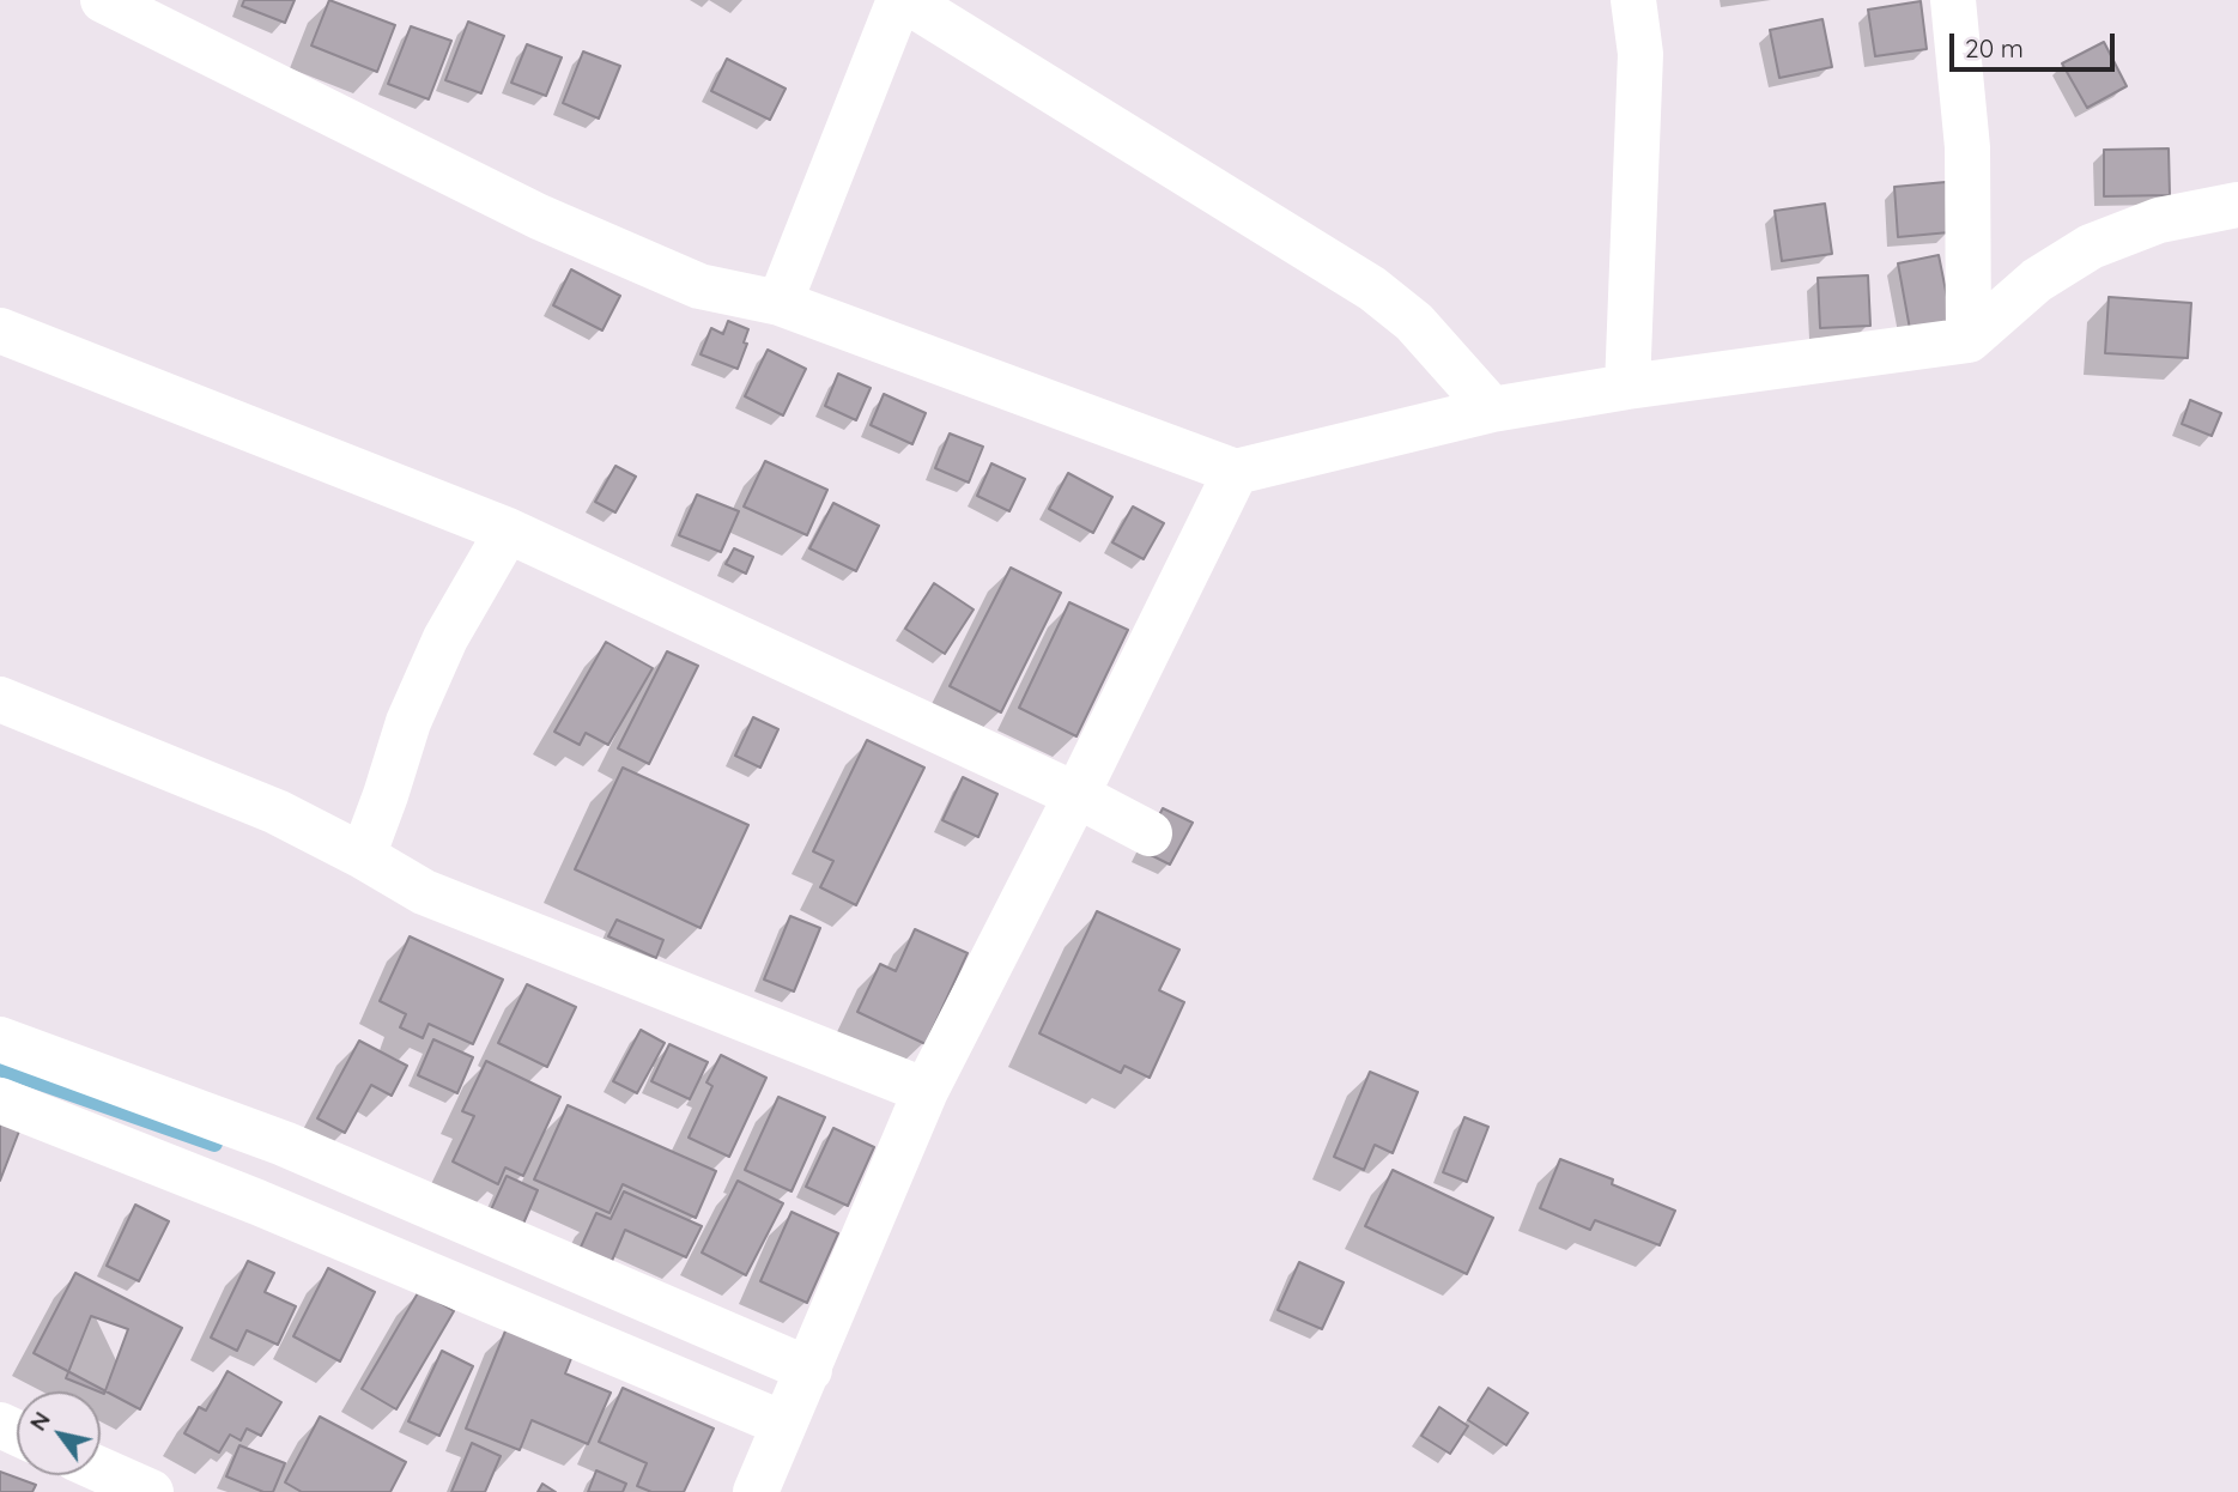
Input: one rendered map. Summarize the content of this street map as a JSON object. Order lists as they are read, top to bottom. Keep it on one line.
{"scale_bar":"20 m","north":"top left"}
